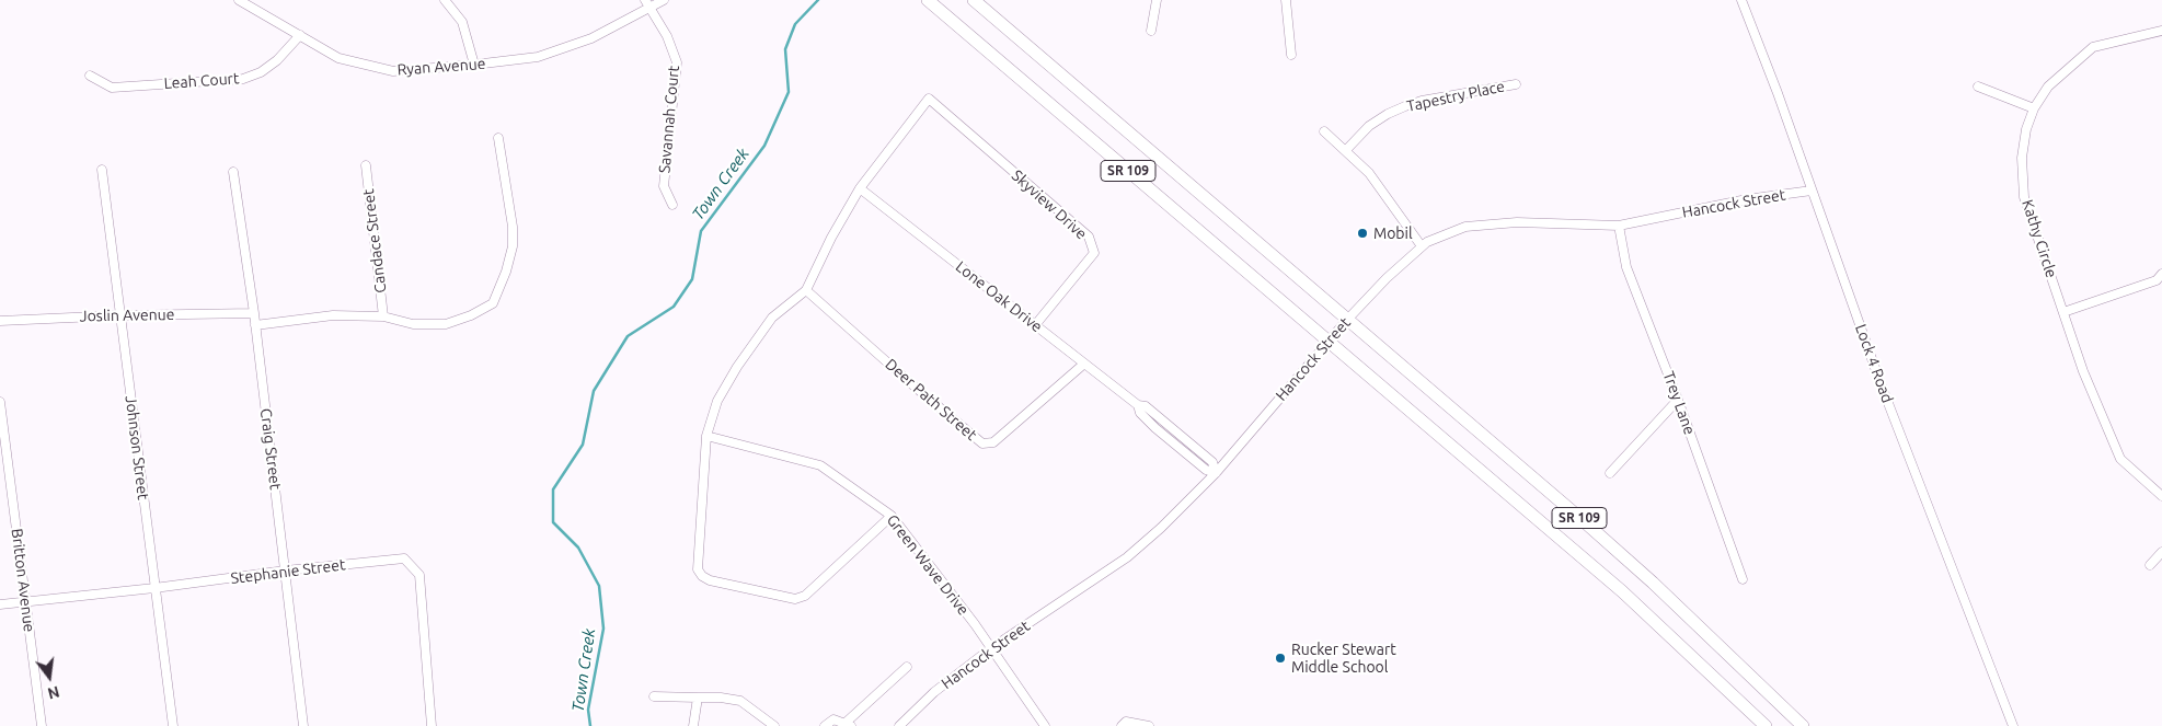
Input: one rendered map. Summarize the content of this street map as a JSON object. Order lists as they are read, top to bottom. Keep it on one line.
{"streets":{"highway":["SR 109"],"street":["Ryan Avenue","Leah Court","Tapestry Place","Savannah Court","Hancock Street","Skyview Drive","Kathy Circle","Candace Street","Lone Oak Drive","Joslin Avenue","Lock 4 Road","Deer Path Street","Trey Lane","Johnson Street","Craig Street","Green Wave Drive","Stephanie Street","Britton Avenue"]},"crossings":[["Ryan Avenue","Leah Court"],["Ryan Avenue","Savannah Court"],["SR 109","Hancock Street"],["Hancock Street","Lone Oak Drive"],["Hancock Street","Lock 4 Road"],["Hancock Street","Trey Lane"],["Hancock Street","Green Wave Drive"],["Skyview Drive","Lone Oak Drive"],["Lone Oak Drive","Deer Path Street"],["Joslin Avenue","Johnson Street"],["Joslin Avenue","Craig Street"],["Johnson Street","Stephanie Street"],["Craig Street","Stephanie Street"],["Stephanie Street","Britton Avenue"]],"water":["Town Creek"],"places":["Mobil","Rucker Stewart Middle School"],"north":"bottom"}
